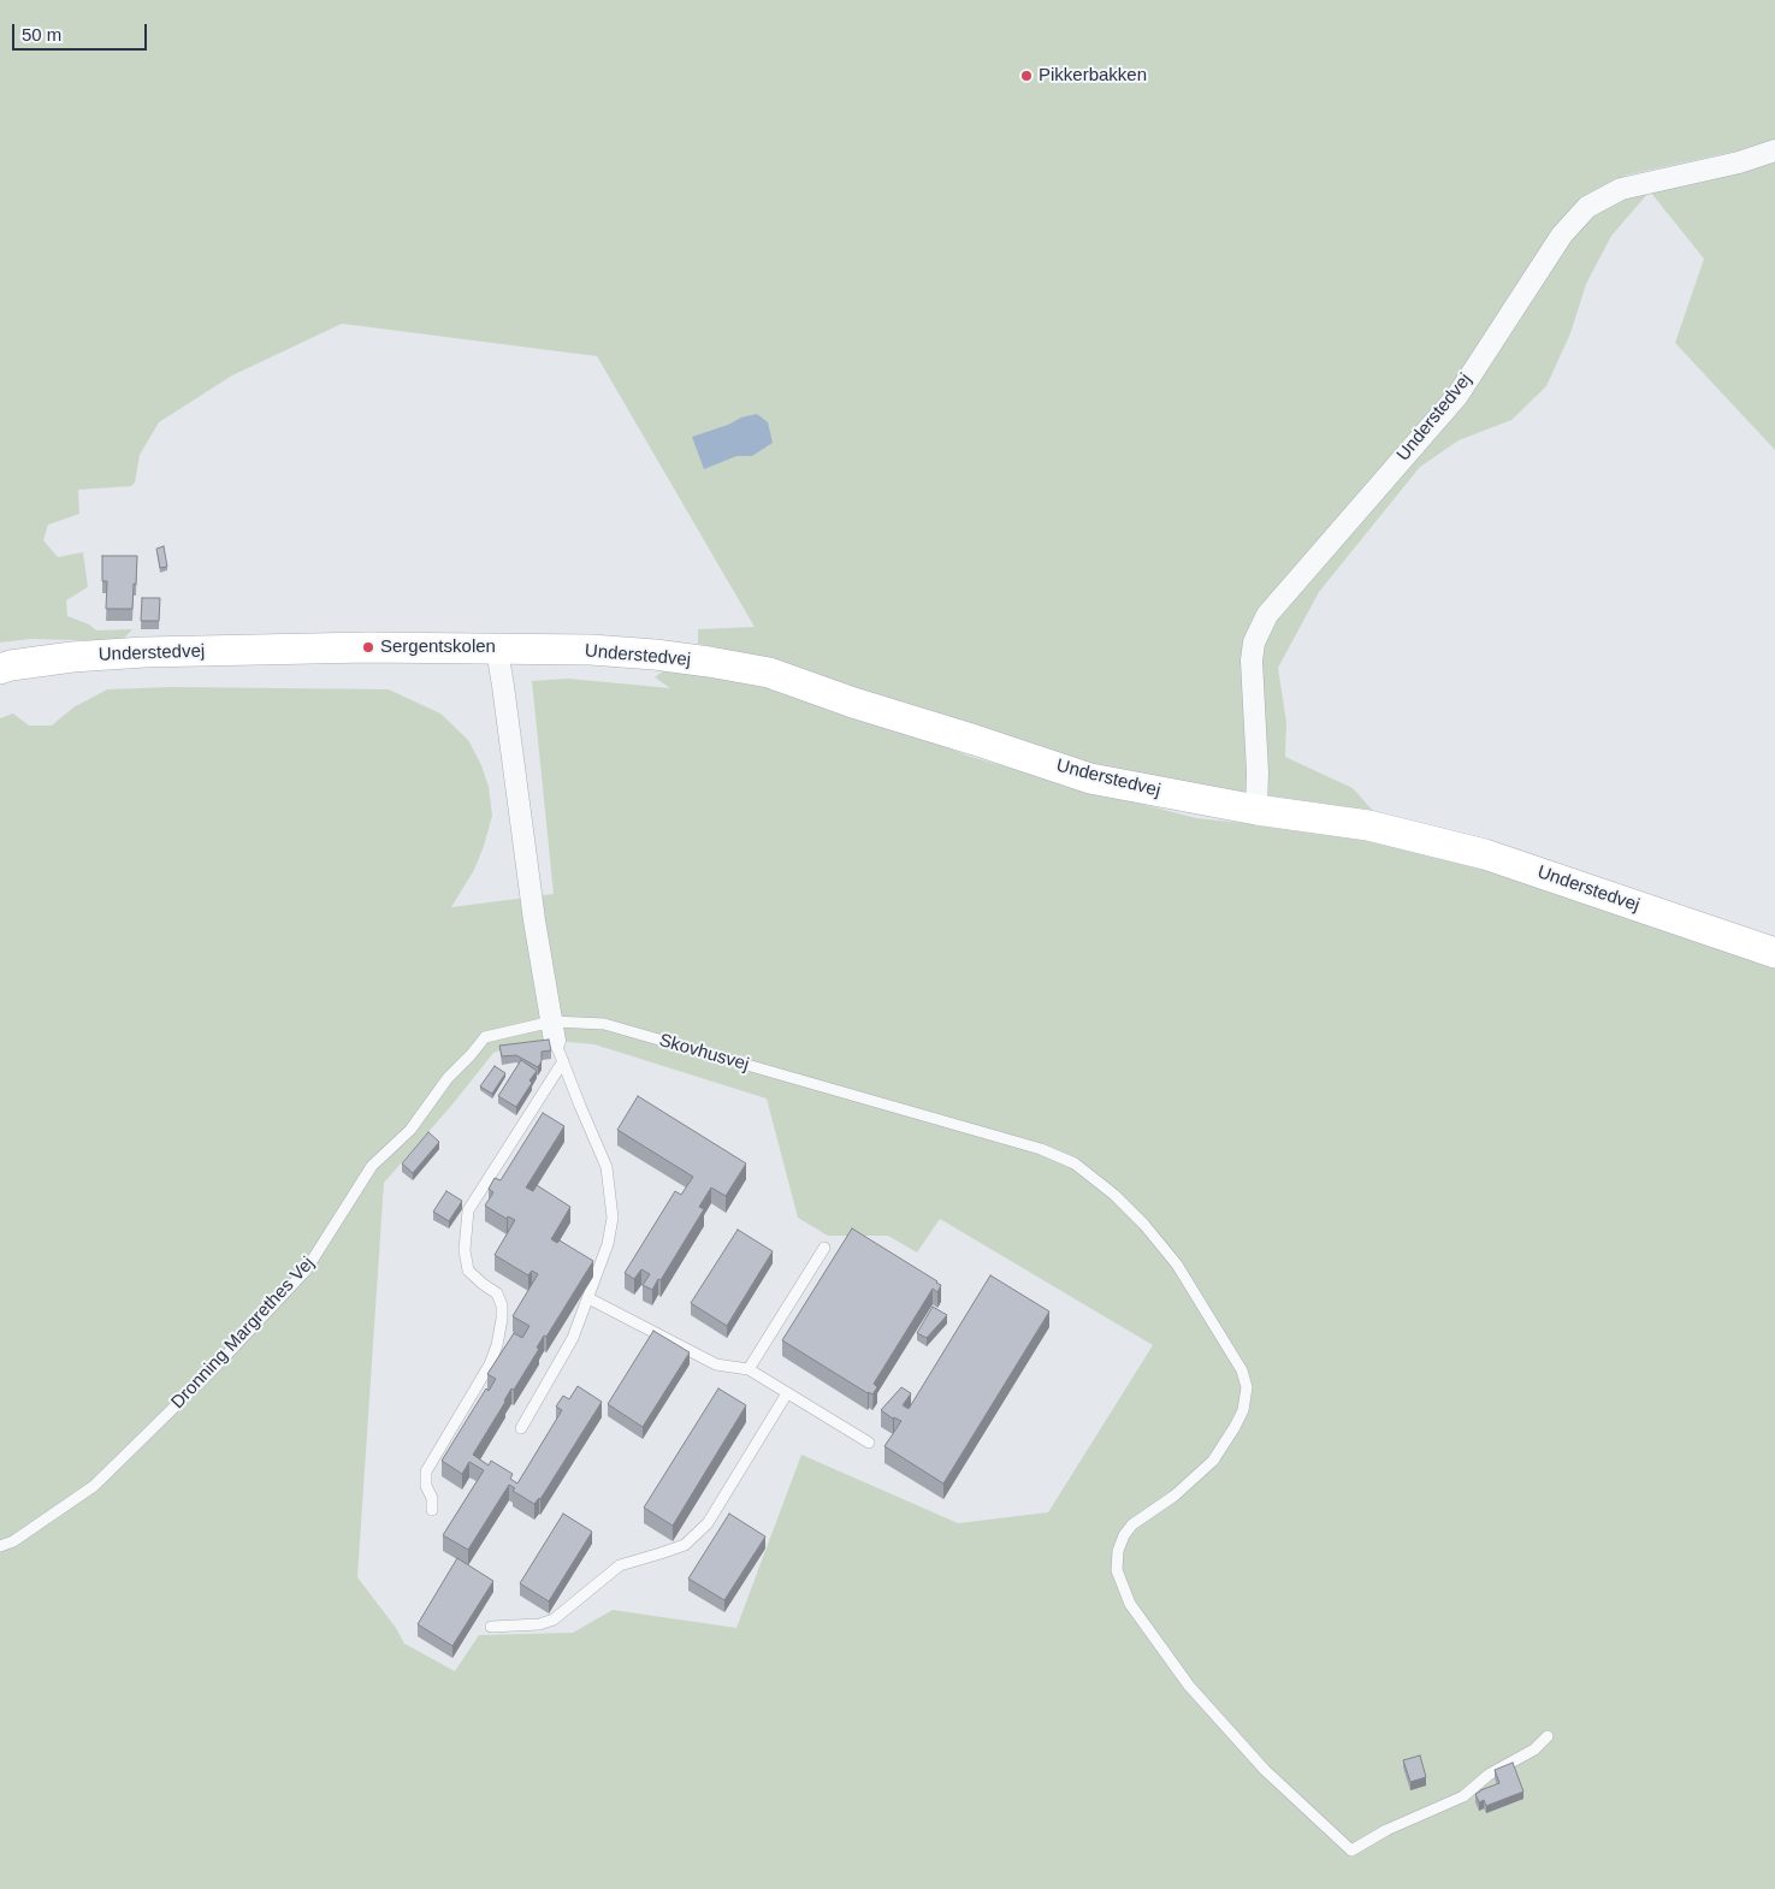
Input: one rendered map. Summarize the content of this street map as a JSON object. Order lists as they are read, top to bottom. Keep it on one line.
{"streets":{"street":["Understedvej"],"lane":["Skovhusvej","Dronning Margrethes Vej"]},"crossings":[["Skovhusvej","Dronning Margrethes Vej"]],"places":["Pikkerbakken","Sergentskolen"],"scale_bar":"50 m"}
